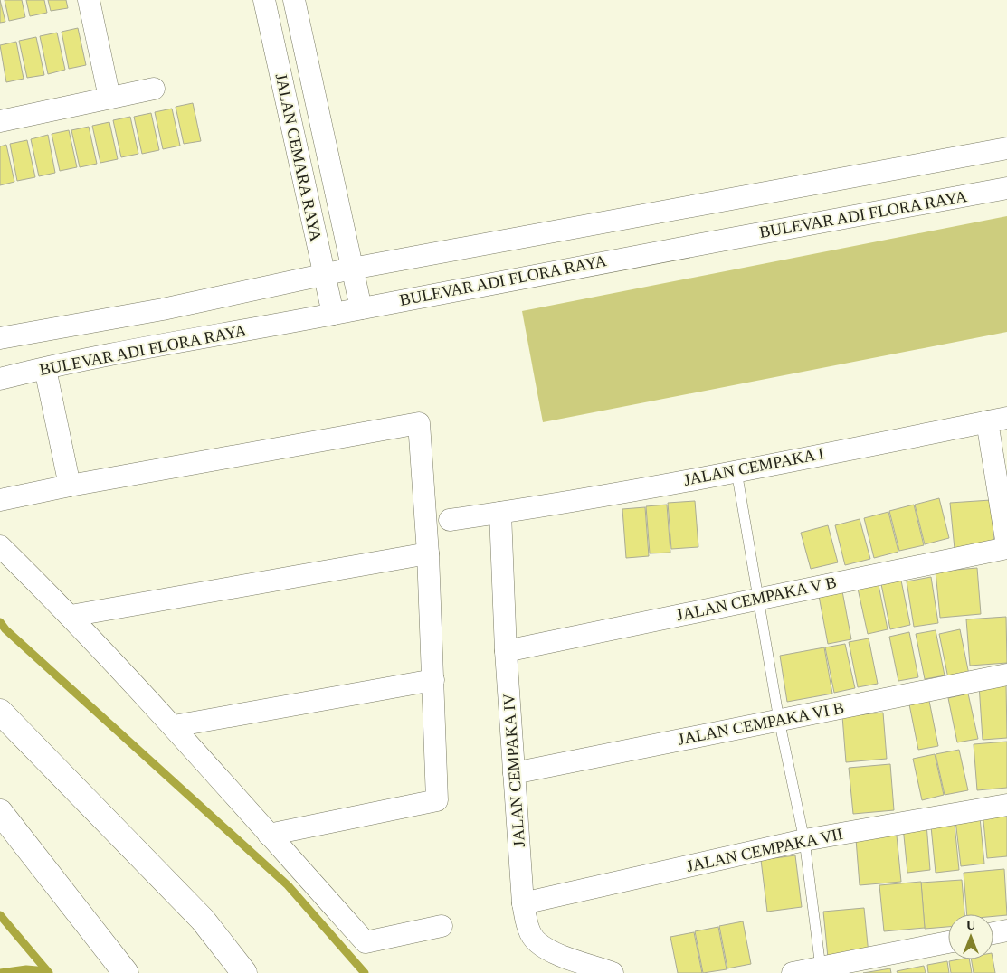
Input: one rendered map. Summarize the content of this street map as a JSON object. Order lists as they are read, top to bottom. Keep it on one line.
{"streets":{"street":["JALAN CEMARA RAYA","BULEVAR ADI FLORA RAYA","JALAN CEMPAKA I","JALAN CEMPAKA V B","JALAN CEMPAKA VI B","JALAN CEMPAKA IV","JALAN CEMPAKA VII"]},"crossings":[["JALAN CEMARA RAYA","BULEVAR ADI FLORA RAYA"],["JALAN CEMPAKA I","JALAN CEMPAKA IV"],["JALAN CEMPAKA V B","JALAN CEMPAKA IV"],["JALAN CEMPAKA VI B","JALAN CEMPAKA IV"],["JALAN CEMPAKA IV","JALAN CEMPAKA VII"]],"north":"top"}
